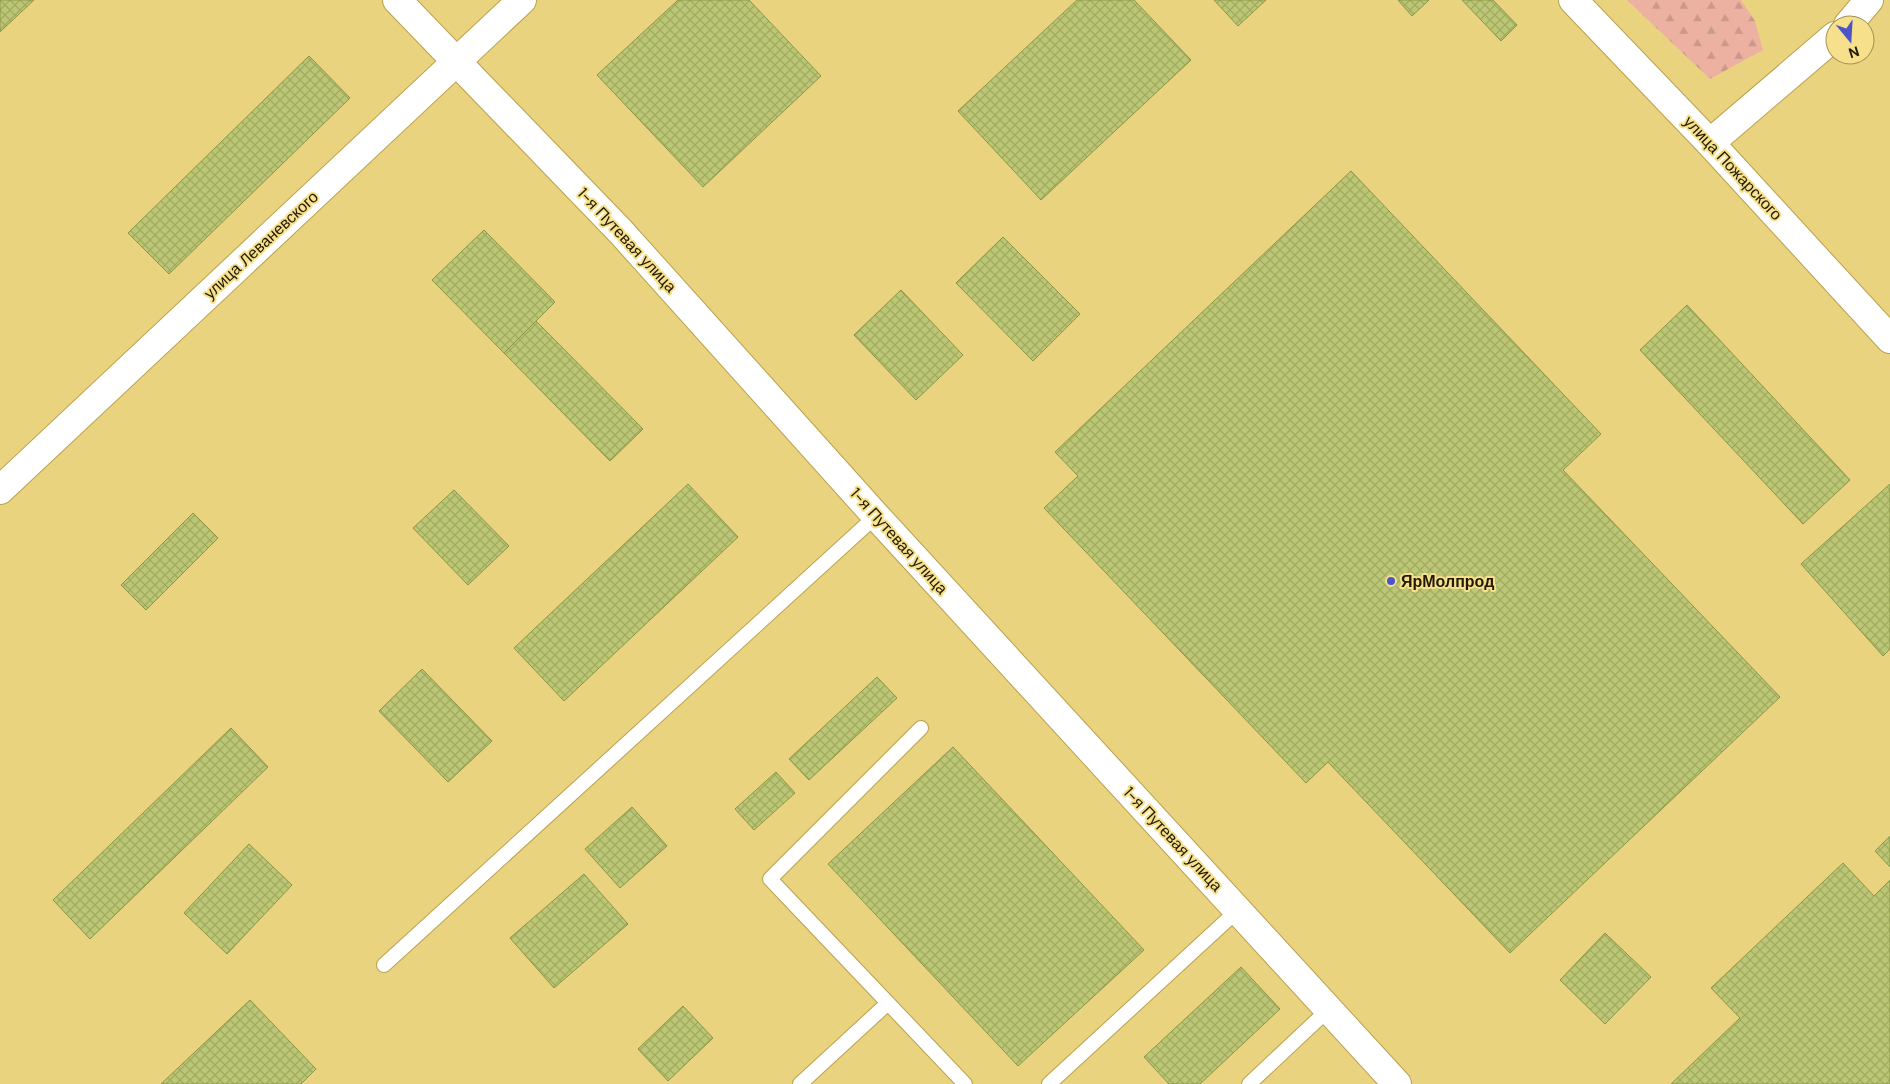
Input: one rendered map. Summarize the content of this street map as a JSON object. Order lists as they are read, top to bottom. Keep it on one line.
{"streets":{"street":["улица Пожарского","1-я Путевая улица","улица Леваневского"]},"crossings":[["1-я Путевая улица","улица Леваневского"]],"places":["ЯрМолпрод"],"north":"bottom"}
